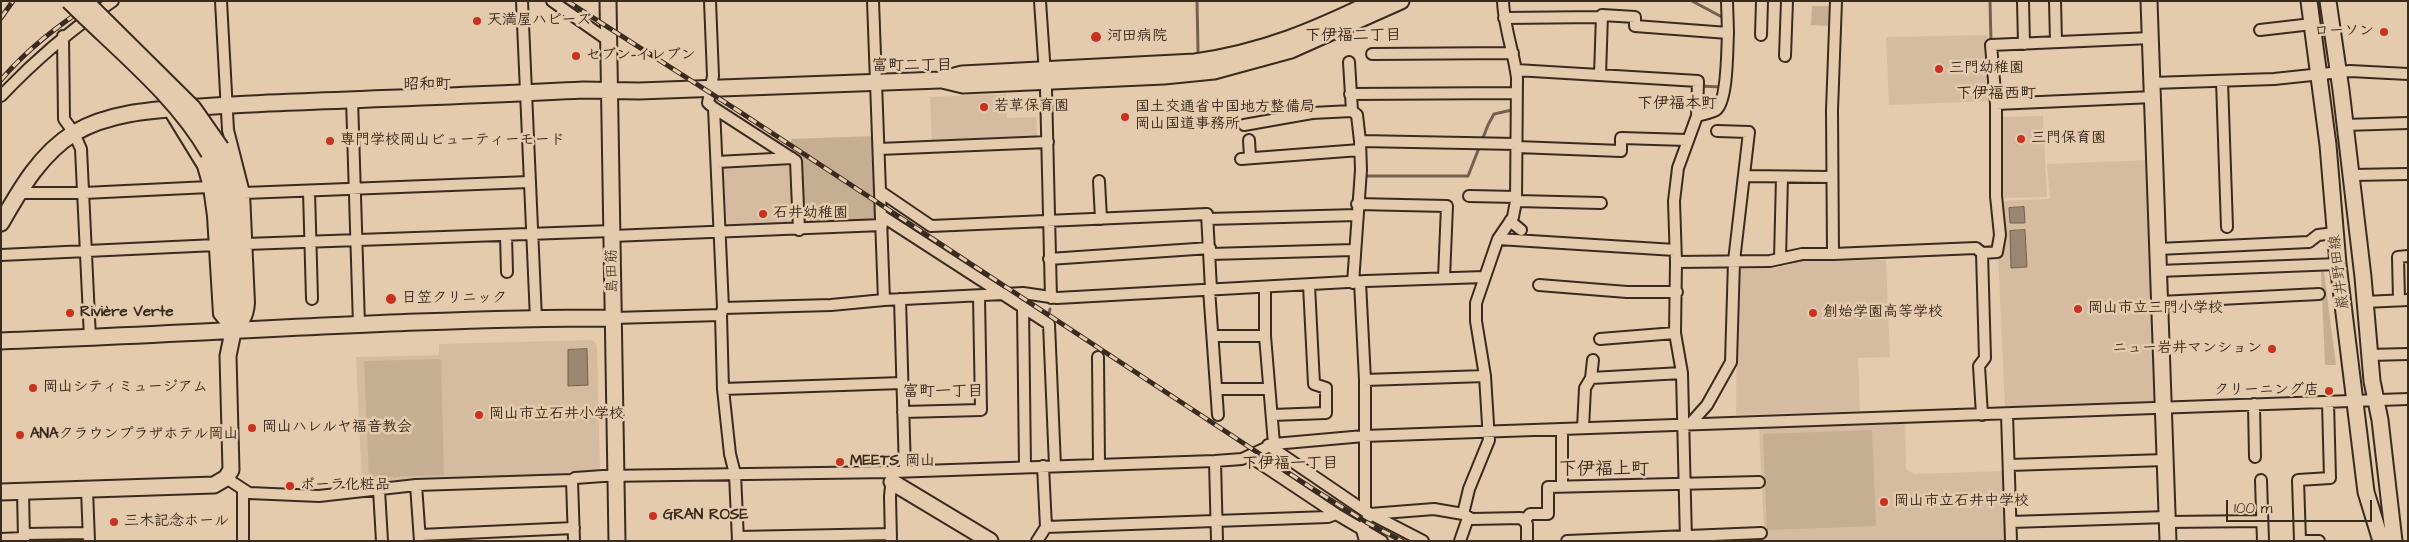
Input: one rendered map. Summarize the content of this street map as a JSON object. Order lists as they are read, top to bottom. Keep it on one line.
{"streets":{"street":["島田筋","巌井野田線"]},"districts":["下伊福二丁目","富町二丁目","昭和町","下伊福西町","下伊福本町","富町一丁目","下伊福一丁目","下伊福上町"],"places":["天満屋ハピーズ","ローソン","河田病院","セブン-イレブン","三門幼稚園","若草保育園","国土交通省中国地方整備局 岡山国道事務所","三門保育園","専門学校岡山ビューティーモード","石井幼稚園","日笠クリニック","岡山市立三門小学校","Rivière Verte","創始学園高等学校","ニュー岩井マンション","岡山シティミュージアム","クリーニング店","岡山市立石井小学校","岡山ハレルヤ福音教会","ANAクラウンプラザホテル岡山","MEETS 岡山","ポーラ化粧品","岡山市立石井中学校","GRAN ROSE","三木記念ホール"],"scale_bar":"100 m"}
